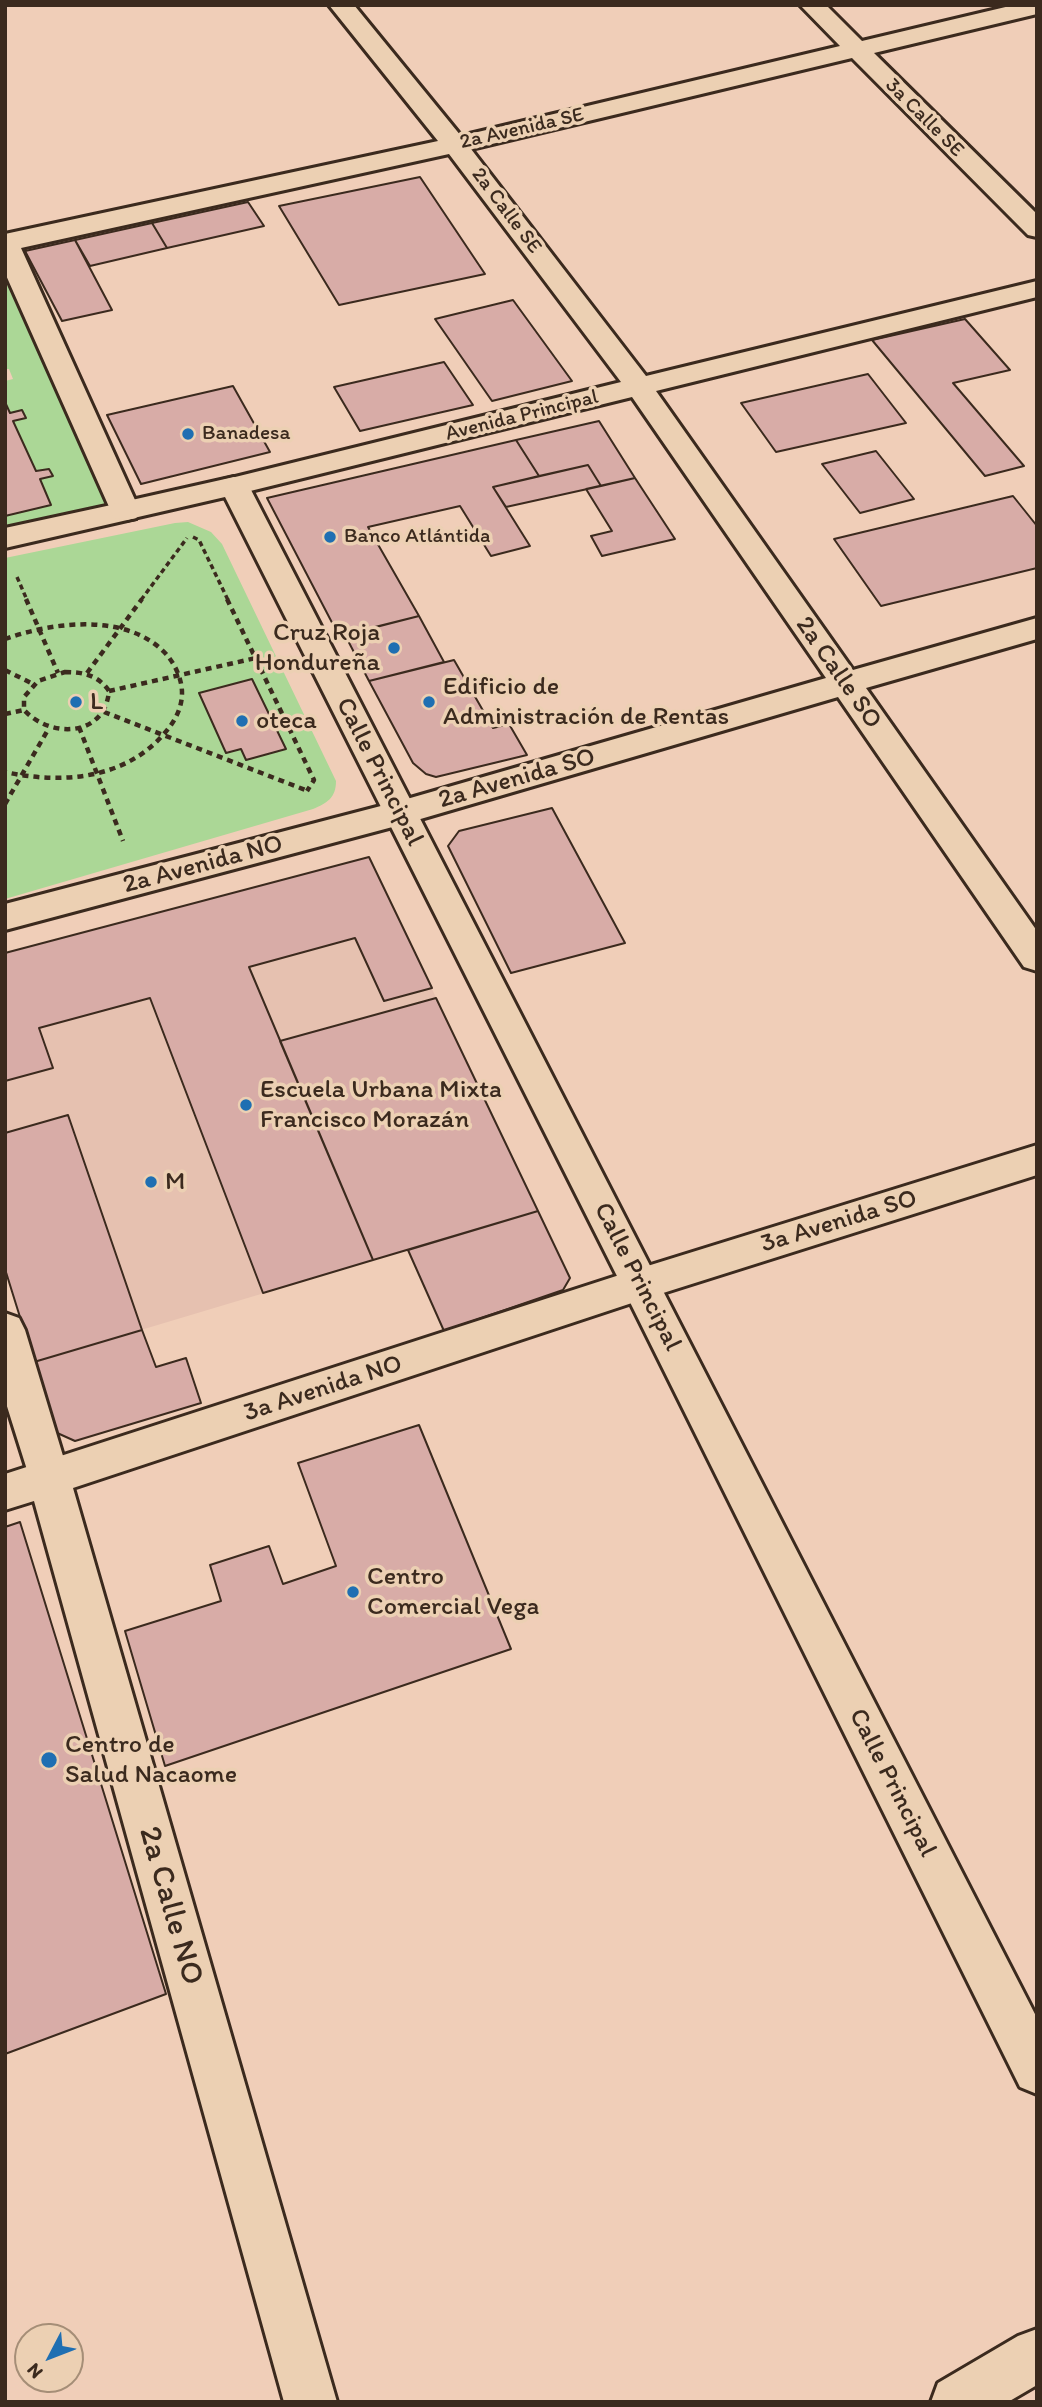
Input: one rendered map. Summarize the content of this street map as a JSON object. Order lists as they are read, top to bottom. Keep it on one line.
{"streets":{"street":["3a Calle SE","2a Avenida SE","2a Calle SE","Avenida Principal","2a Calle SO","Calle Principal","2a Avenida SO","2a Avenida NO","3a Avenida SO","3a Avenida NO","2a Calle NO"]},"crossings":[["3a Calle SE","2a Avenida SE"],["2a Avenida SE","2a Calle SE"],["2a Calle SE","Avenida Principal"],["2a Calle SE","2a Calle SO"],["Avenida Principal","2a Calle SO"],["Avenida Principal","Calle Principal"],["2a Calle SO","2a Avenida SO"],["Calle Principal","2a Avenida SO"],["Calle Principal","2a Avenida NO"],["Calle Principal","3a Avenida SO"],["Calle Principal","3a Avenida NO"],["2a Avenida SO","2a Avenida NO"],["3a Avenida SO","3a Avenida NO"],["3a Avenida NO","2a Calle NO"]],"places":["Banadesa","Banco Atlántida","Cruz Roja Hondureña","L","Edificio de Administración de Rentas","oteca","Escuela Urbana Mixta Francisco Morazán","M","Centro Comercial Vega","Centro de Salud Nacaome"],"north":"bottom left"}
